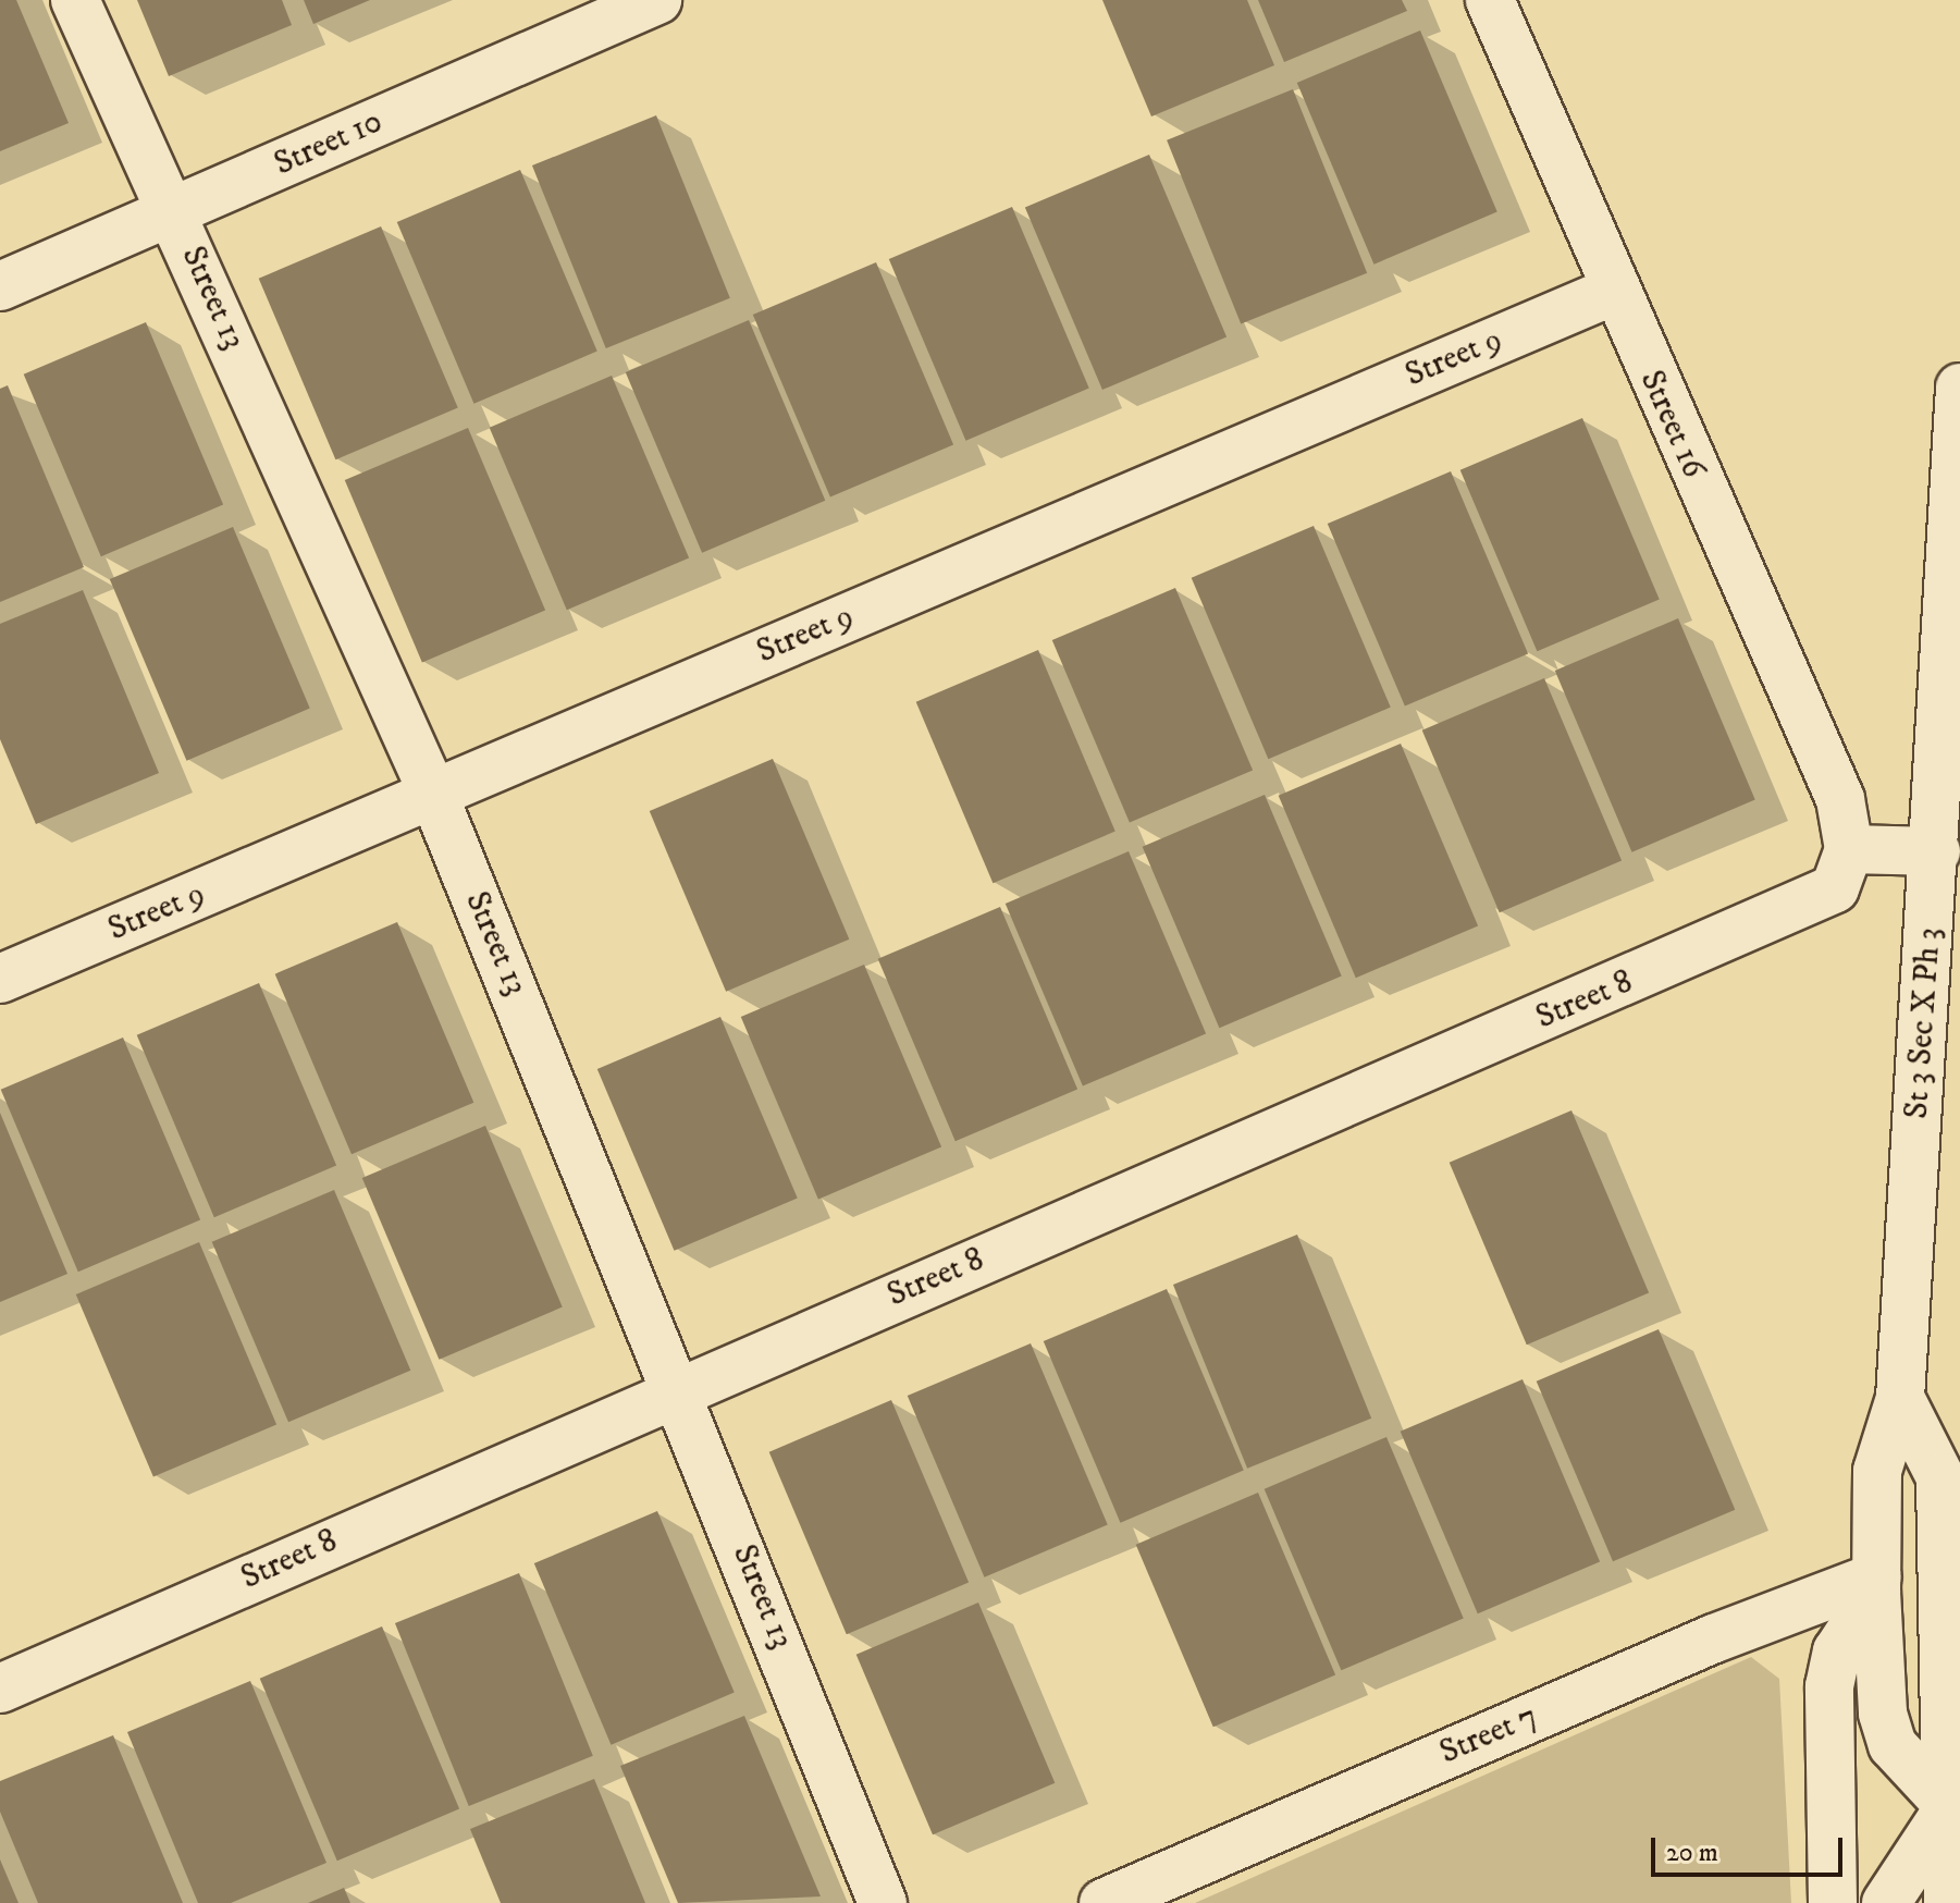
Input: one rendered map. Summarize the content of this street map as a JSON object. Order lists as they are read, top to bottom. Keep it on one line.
{"streets":{"street":["Street 10","Street 13","Street 9","Street 16","Street 8","St 3 Sec X Ph 3","Street 7"]},"crossings":[["Street 10","Street 13"],["Street 13","Street 9"],["Street 13","Street 8"],["Street 9","Street 16"],["Street 16","Street 8"],["St 3 Sec X Ph 3","Street 7"]],"scale_bar":"20 m"}
